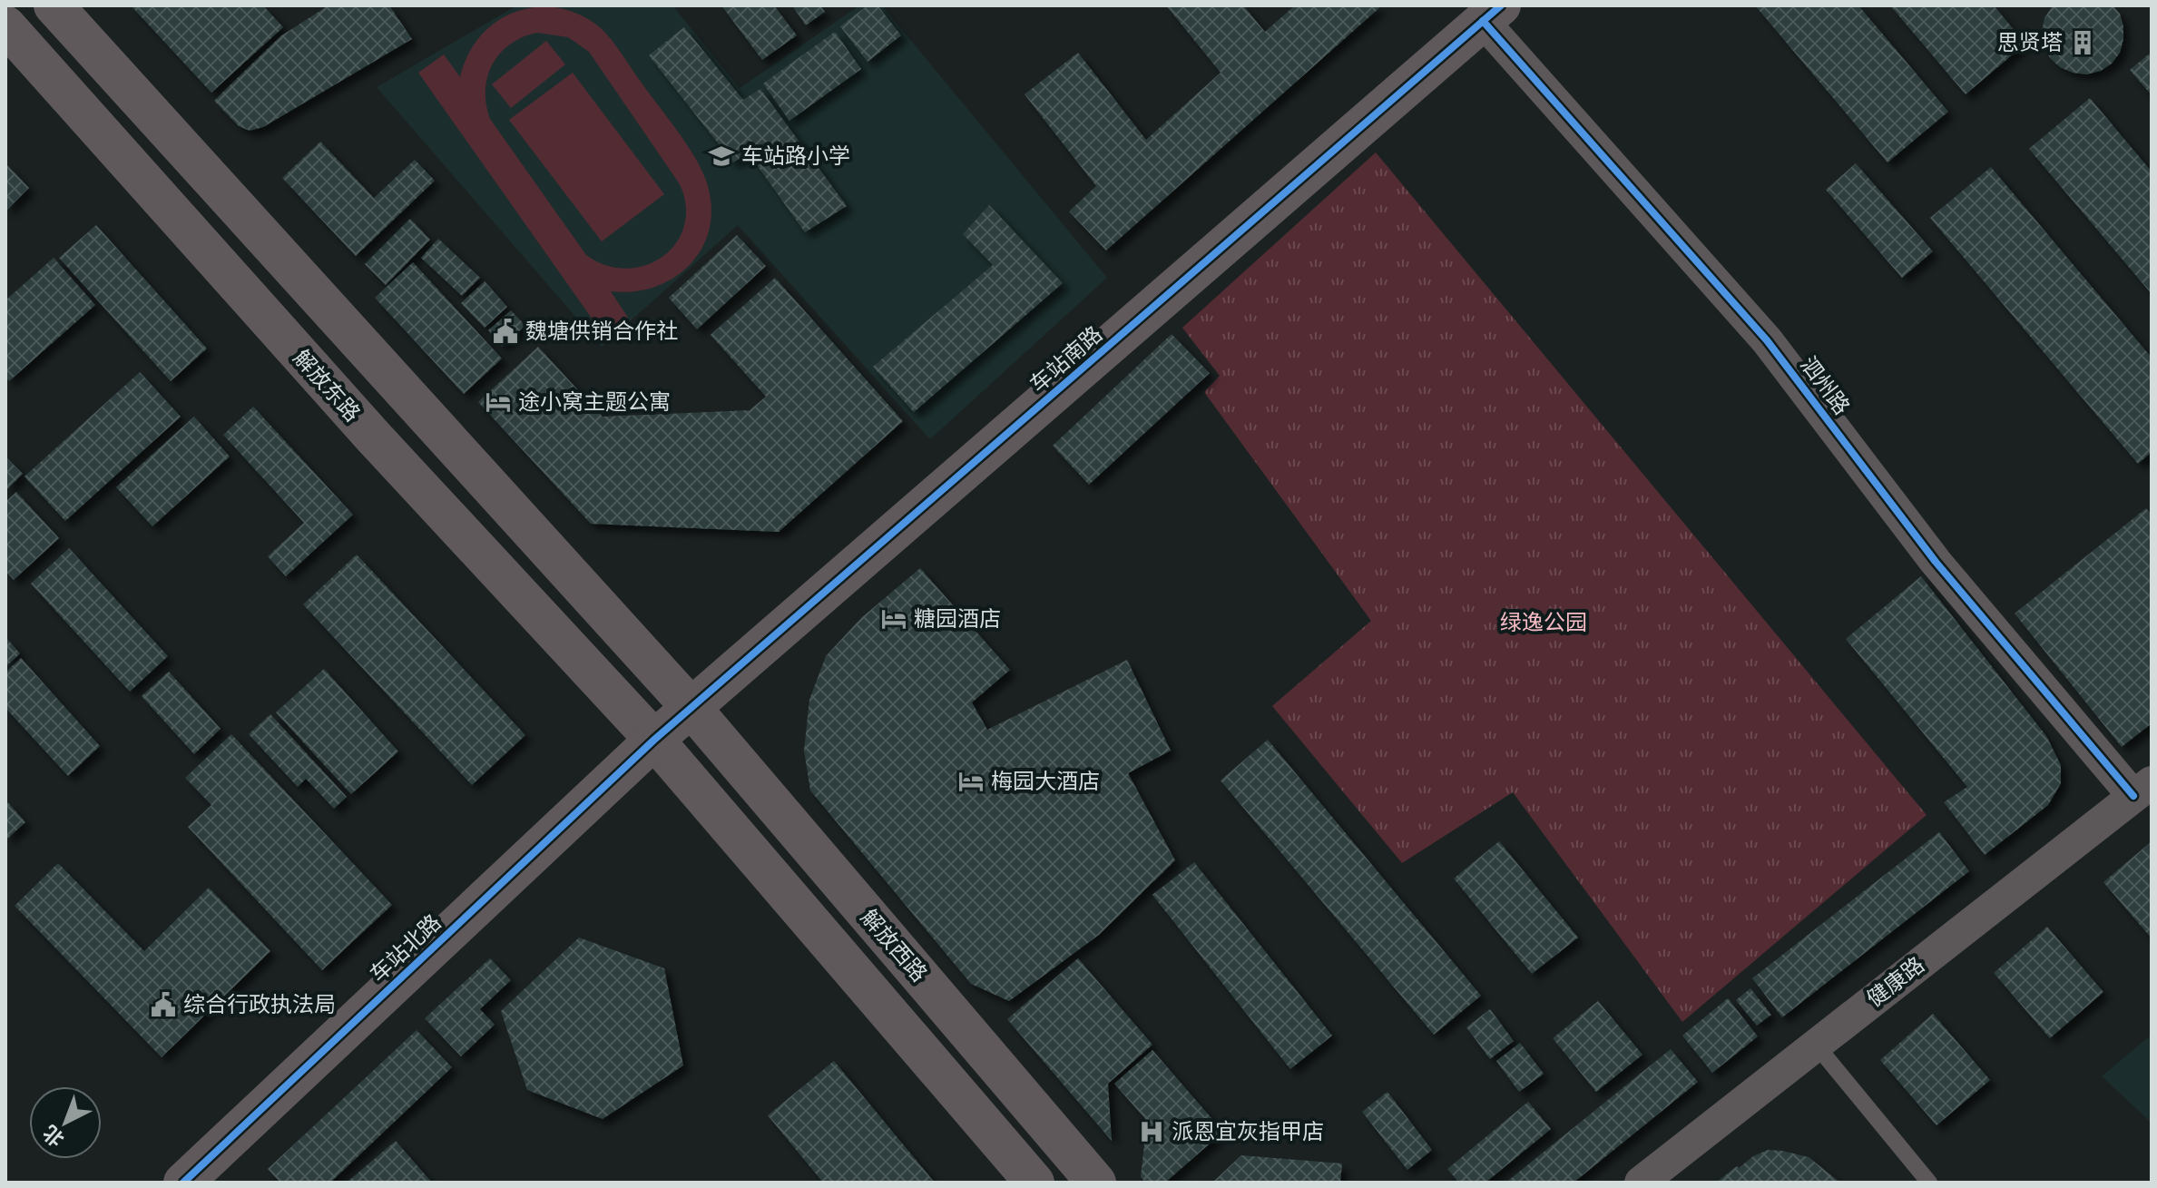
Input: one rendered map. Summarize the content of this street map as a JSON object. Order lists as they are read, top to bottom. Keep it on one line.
{"streets":{"main road":["车站南路","解放东路","解放西路","车站北路"],"street":["泗州路","健康路"]},"crossings":[["车站南路","解放东路"],["车站南路","泗州路"],["车站南路","解放西路"],["车站南路","车站北路"],["解放东路","车站北路"],["泗州路","健康路"]],"parks":["绿逸公园"],"places":{"building":["思贤塔"],"school or university":["车站路小学"],"public building":["魏塘供销合作社","综合行政执法局"],"hotel":["途小窝主题公寓","糖园酒店","梅园大酒店"],"hospital":["派恩宜灰指甲店"]},"north":"bottom left"}
